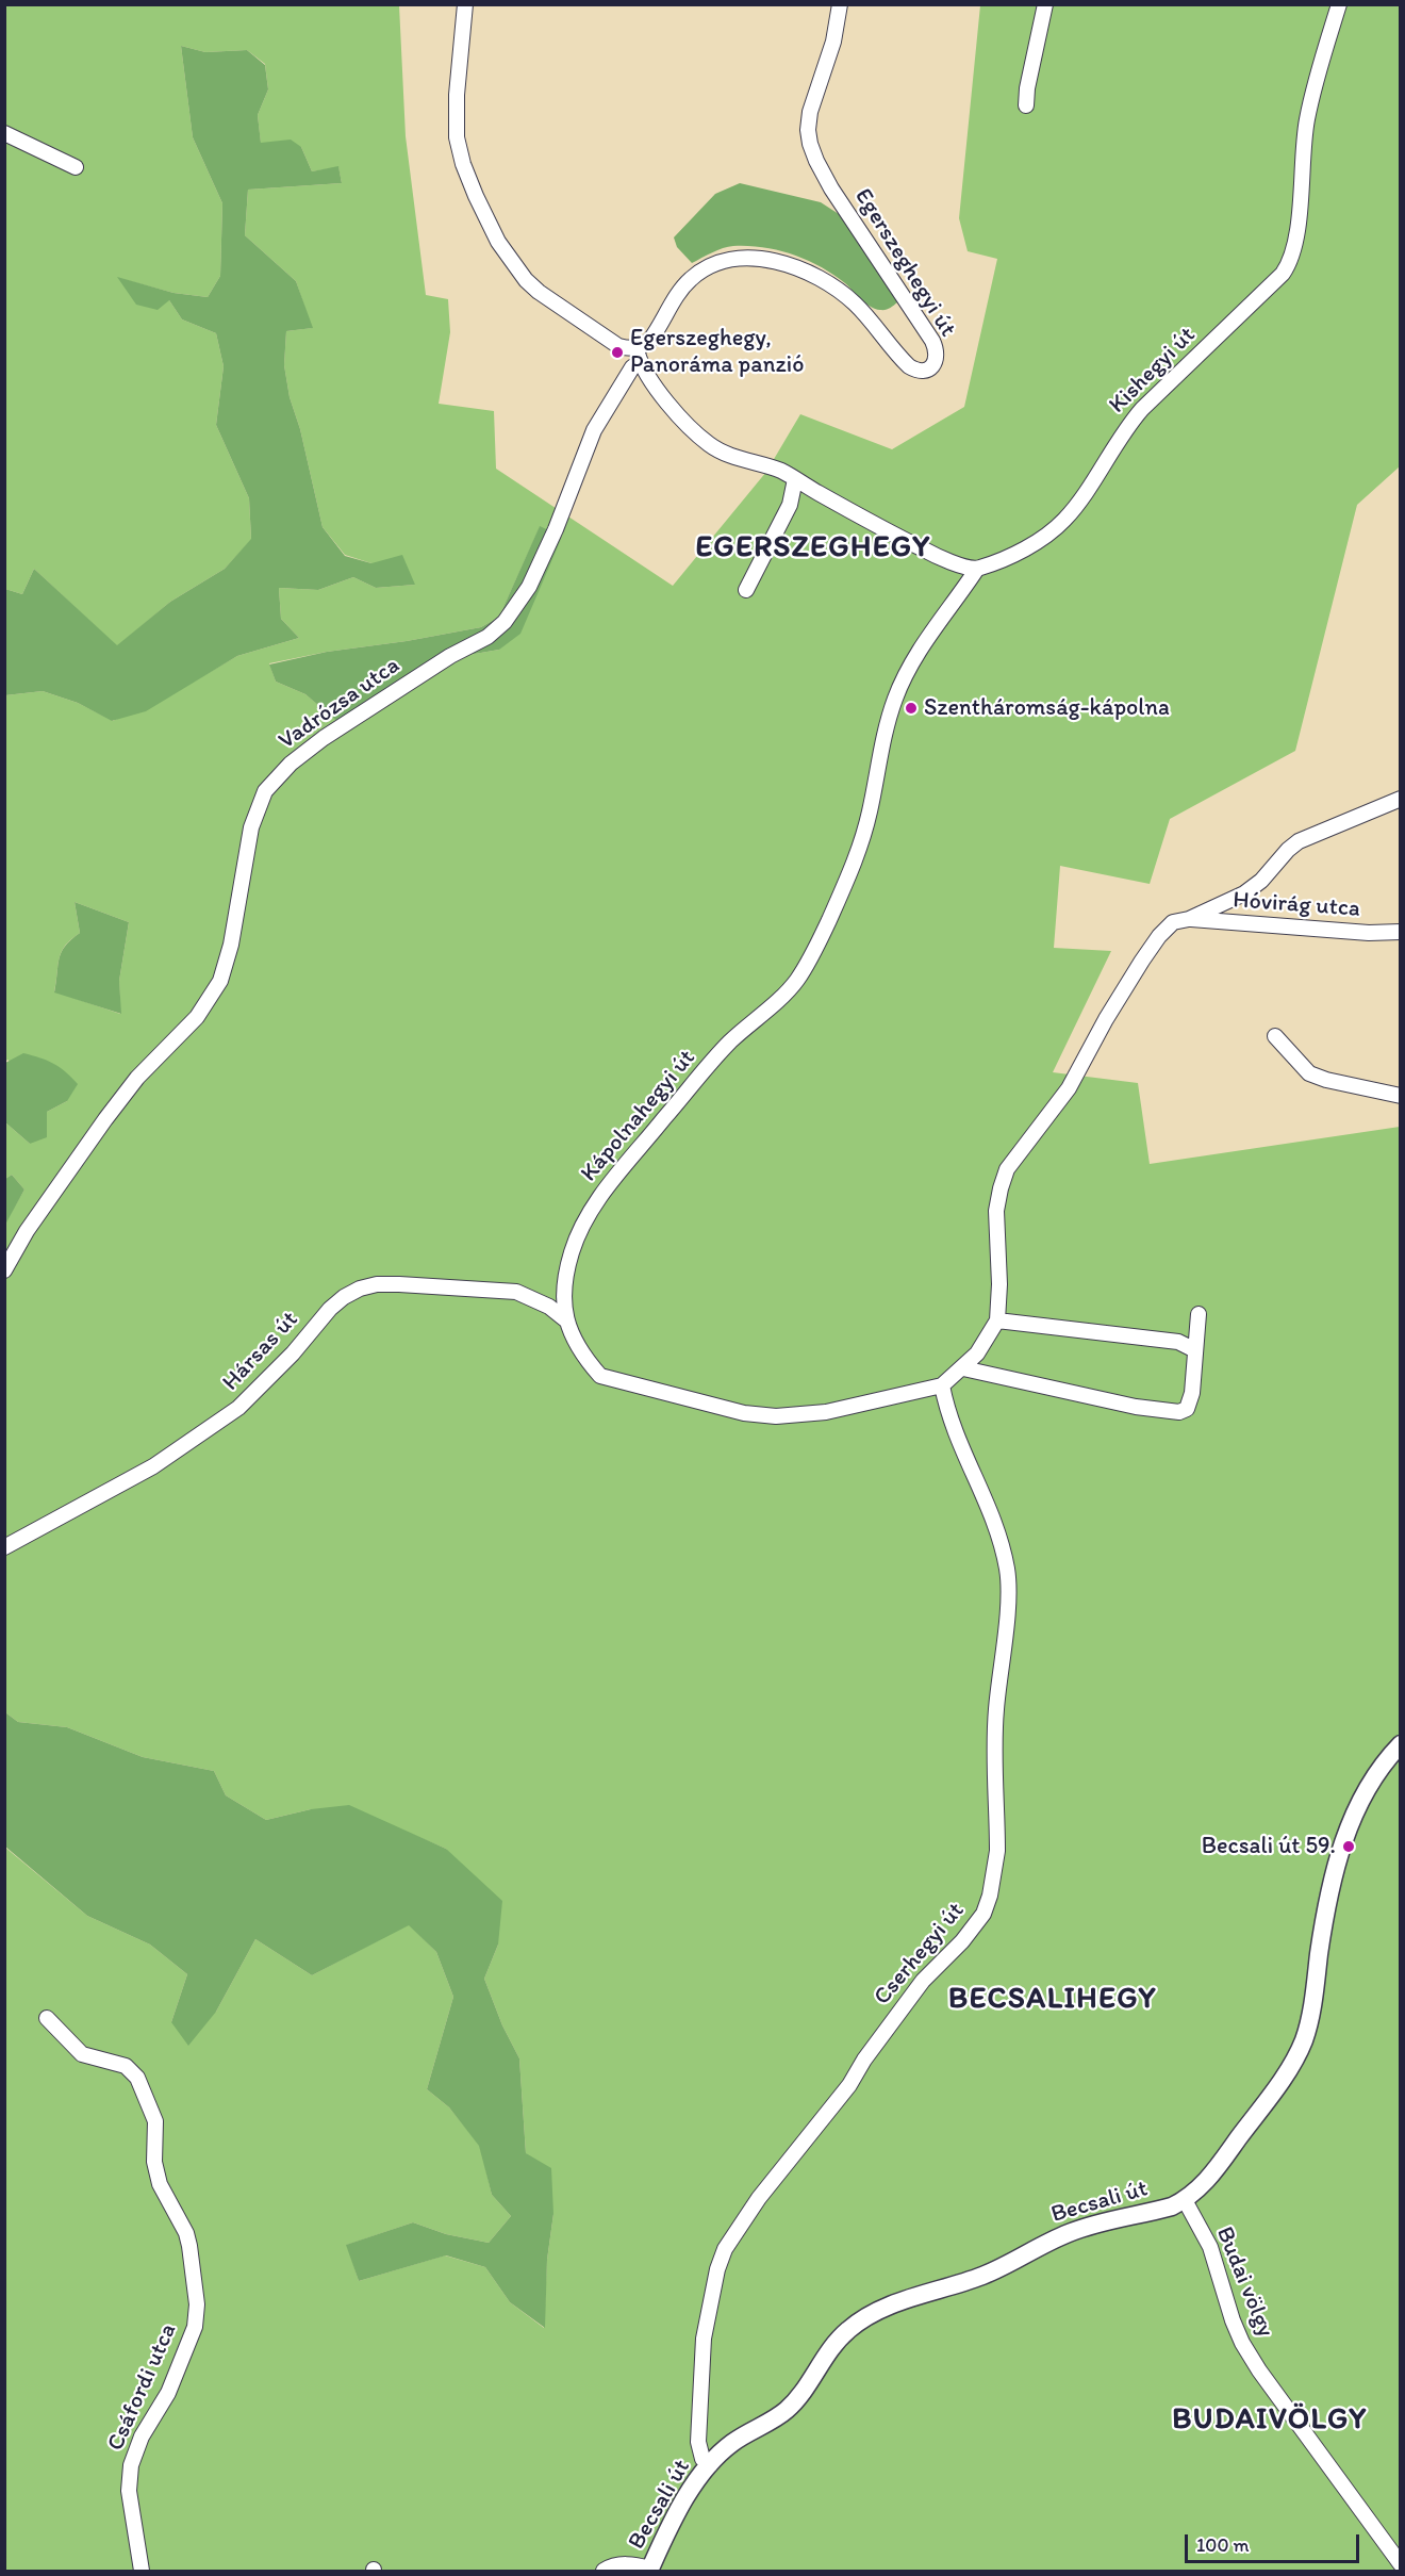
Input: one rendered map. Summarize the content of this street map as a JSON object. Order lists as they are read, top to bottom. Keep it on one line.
{"streets":{"main road":["Becsali út"],"street":["Egerszeghegyi út","Kishegyi út","Vadrózsa utca","Hóvirág utca","Kápolnahegyi út","Hársas út","Cserhegyi út","Budai völgy","Csáfordi utca"]},"crossings":[["Egerszeghegyi út","Vadrózsa utca"],["Kishegyi út","Kápolnahegyi út"],["Hóvirág utca","Kápolnahegyi út"],["Kápolnahegyi út","Hársas út"],["Kápolnahegyi út","Cserhegyi út"],["Cserhegyi út","Becsali út"],["Becsali út","Budai völgy"]],"districts":["EGERSZEGHEGY","BECSALIHEGY","BUDAIVÖLGY"],"places":["Egerszeghegy, Panoráma panzió","Szentháromság-kápolna","Becsali út 59."],"scale_bar":"100 m"}
